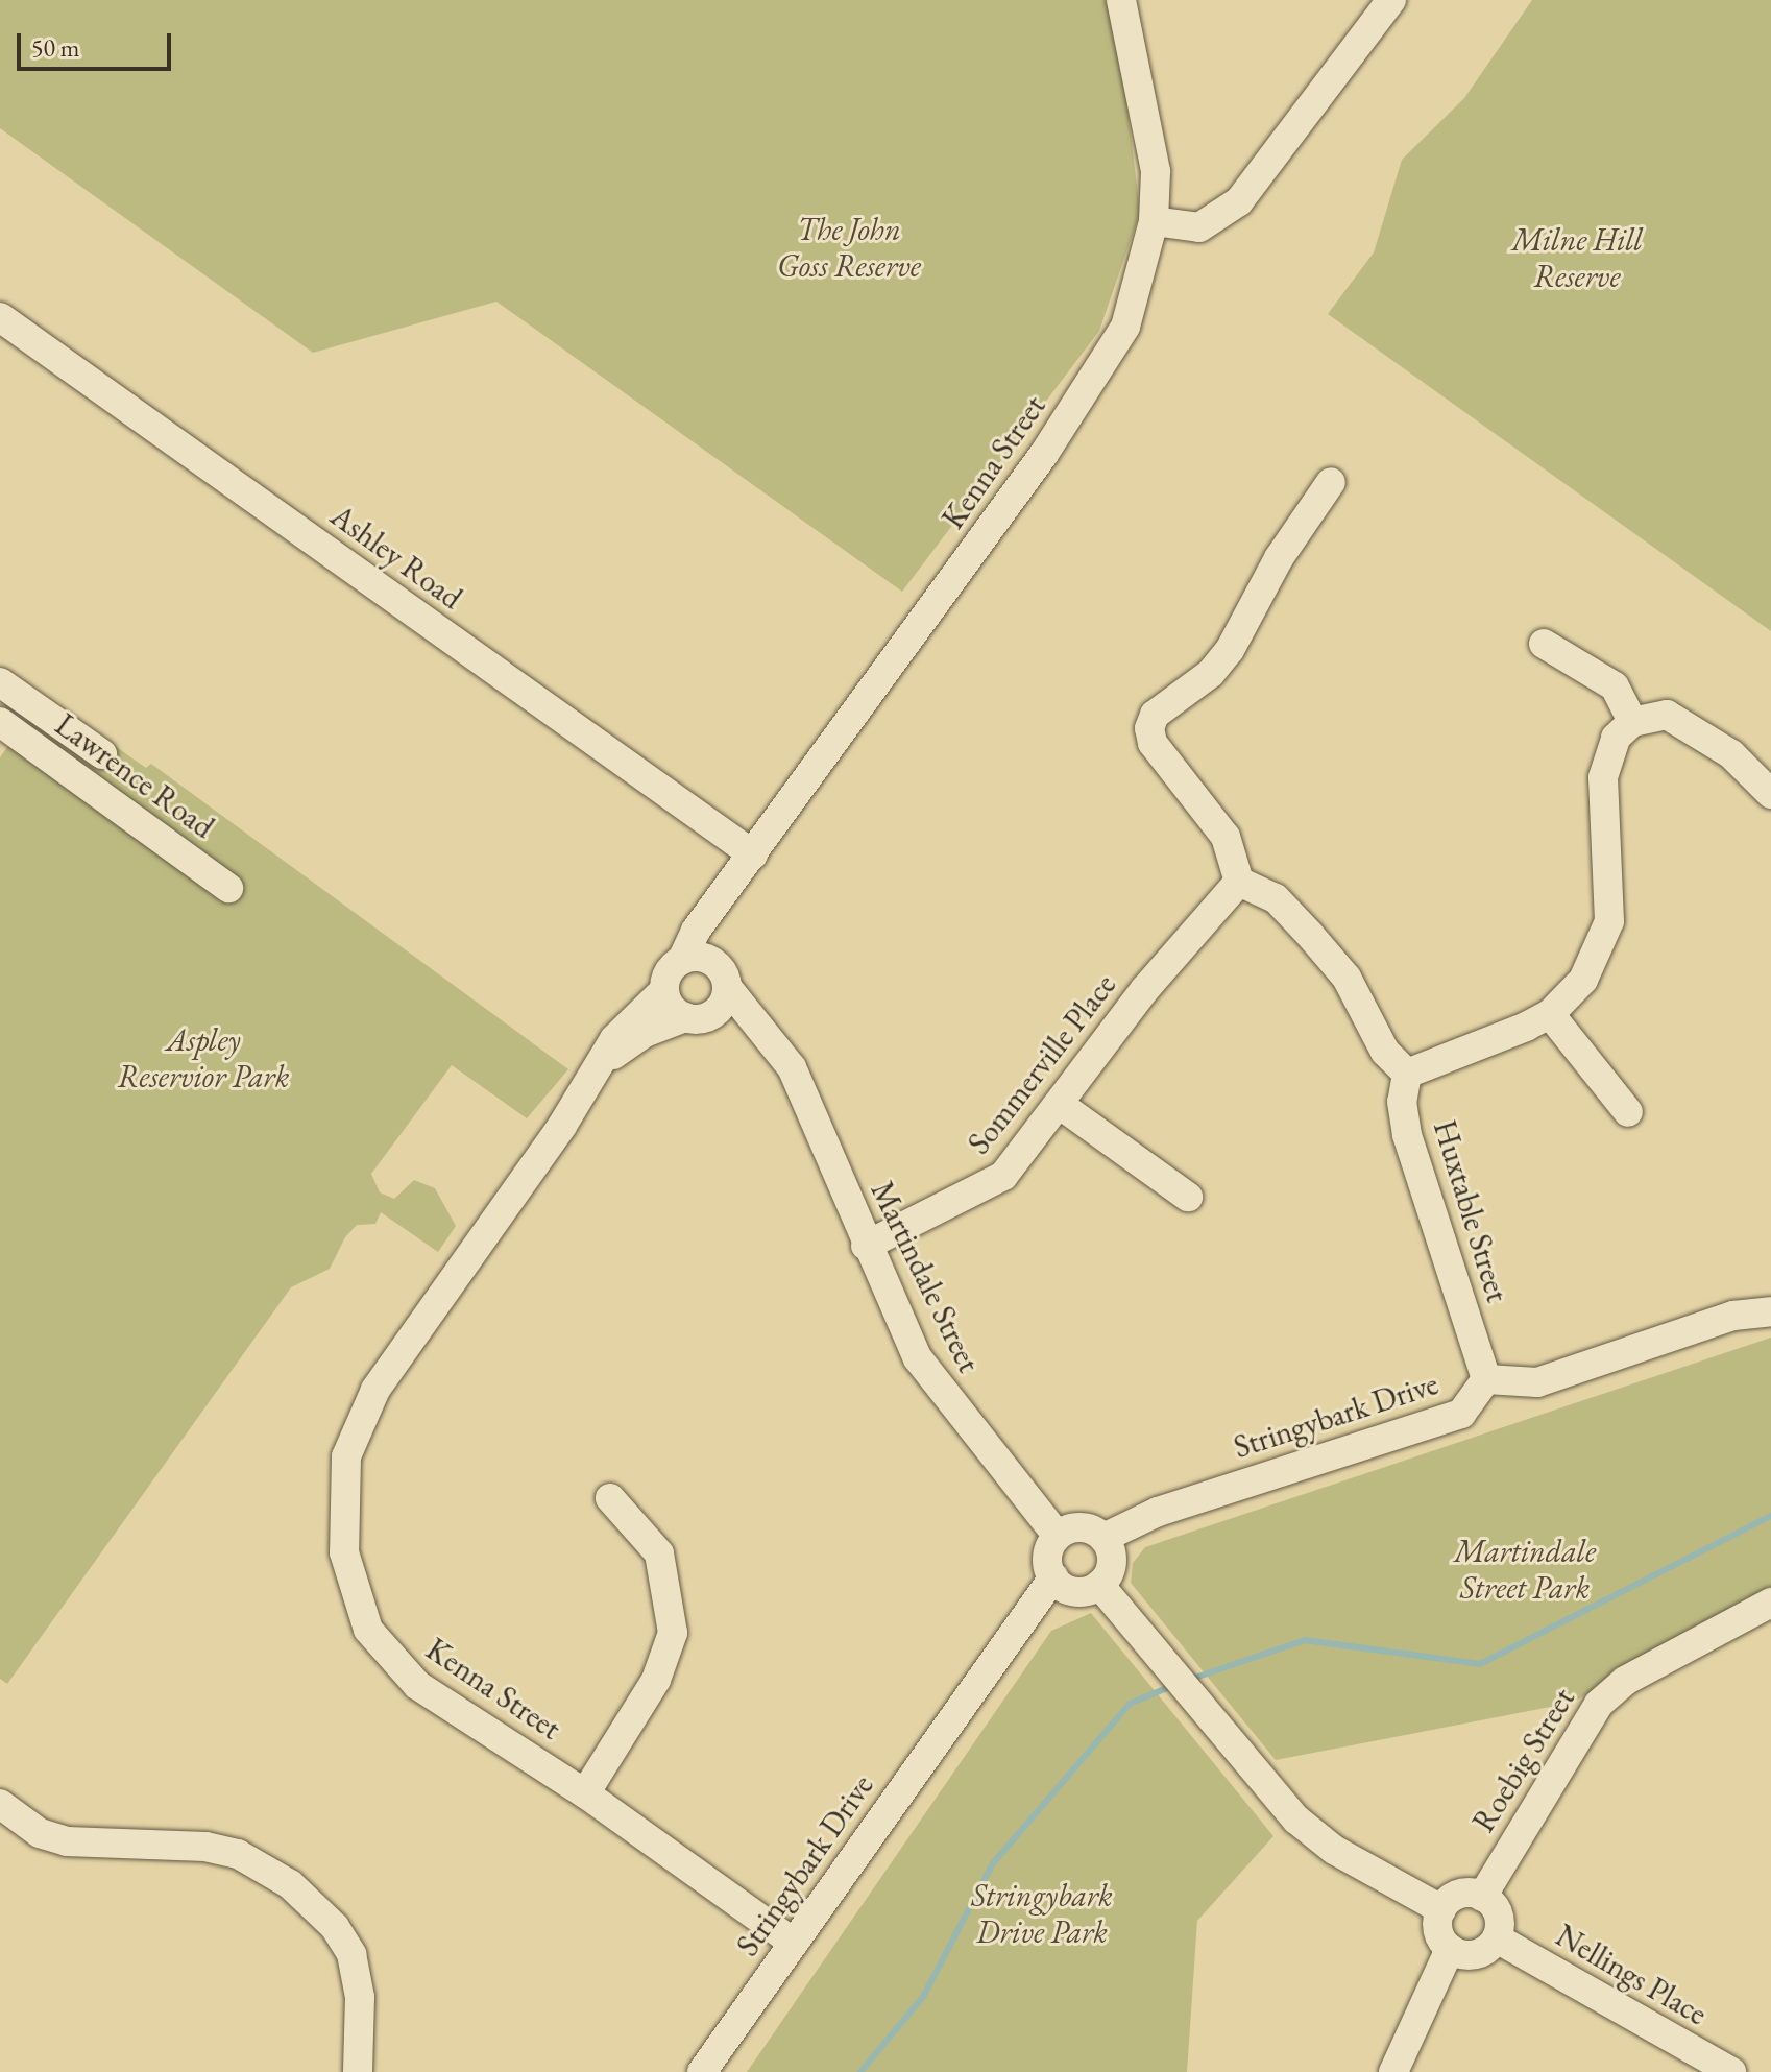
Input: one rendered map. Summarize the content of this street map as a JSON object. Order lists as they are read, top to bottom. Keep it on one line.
{"streets":{"street":["Kenna Street","Ashley Road","Lawrence Road","Sommerville Place","Huxtable Street","Martindale Street","Stringybark Drive","Roebig Street","Nellings Place"]},"crossings":[["Kenna Street","Ashley Road"],["Kenna Street","Stringybark Drive"],["Sommerville Place","Martindale Street"],["Huxtable Street","Stringybark Drive"],["Martindale Street","Stringybark Drive"],["Roebig Street","Nellings Place"]],"parks":["The John Goss Reserve","Milne Hill Reserve","Aspley Reservior Park","Martindale Street Park","Stringybark Drive Park"],"scale_bar":"50 m"}
